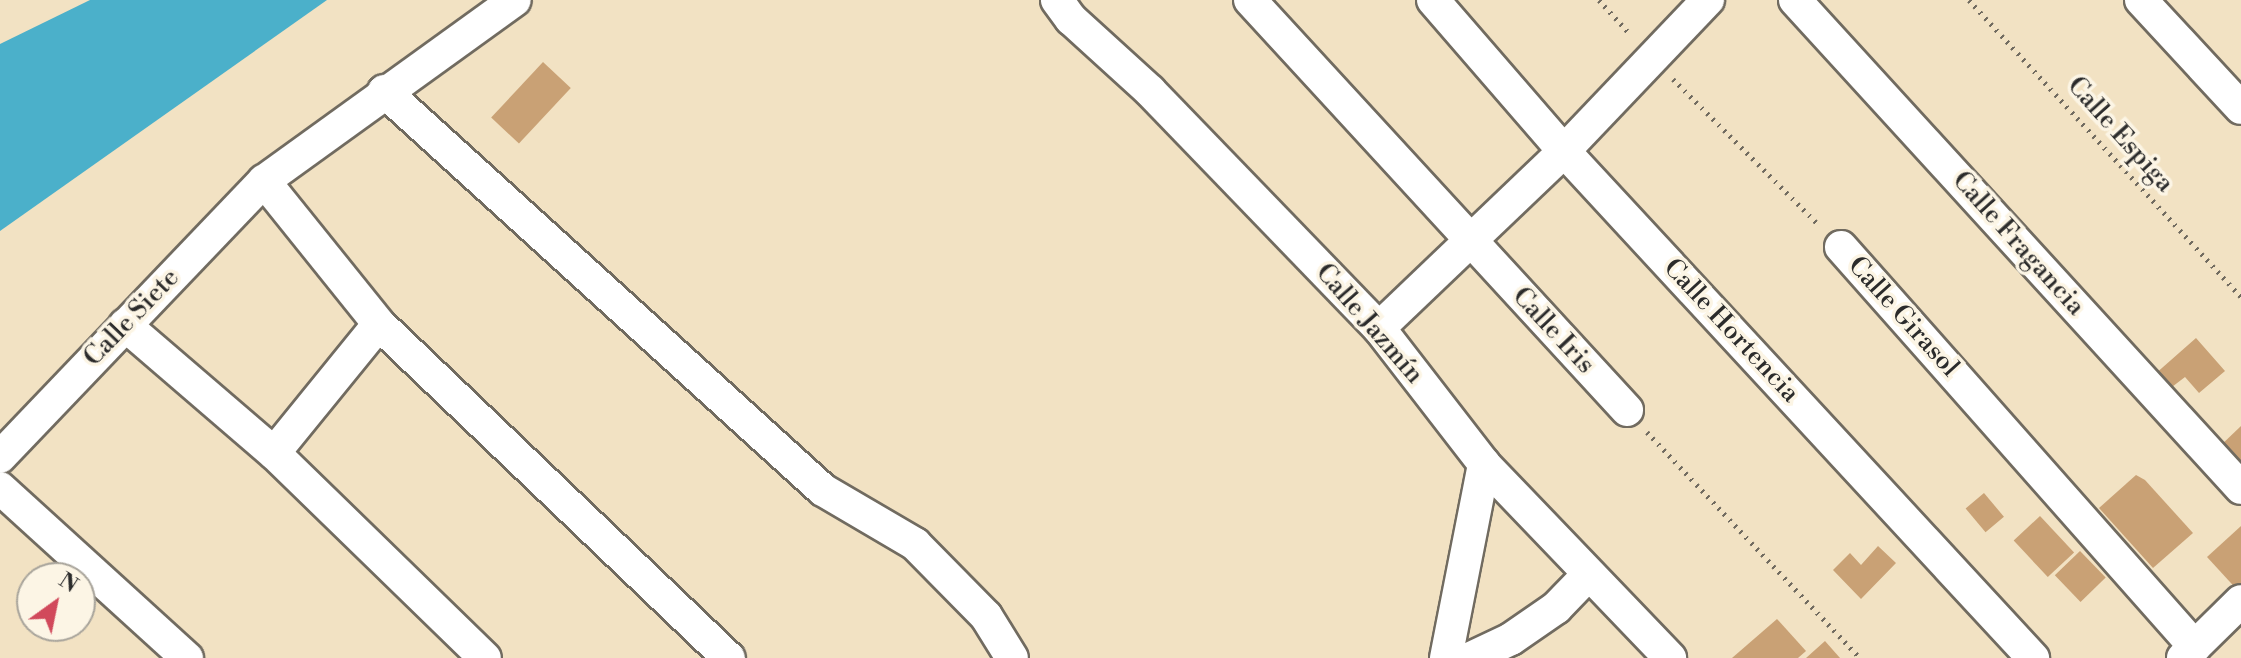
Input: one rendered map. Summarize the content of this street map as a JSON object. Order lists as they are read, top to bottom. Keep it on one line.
{"streets":{"street":["Calle Fragancia","Calle Girasol","Calle Siete","Calle Jazmín","Calle Iris","Calle Hortencia"],"path":["Calle Espiga"]},"north":"top right"}
